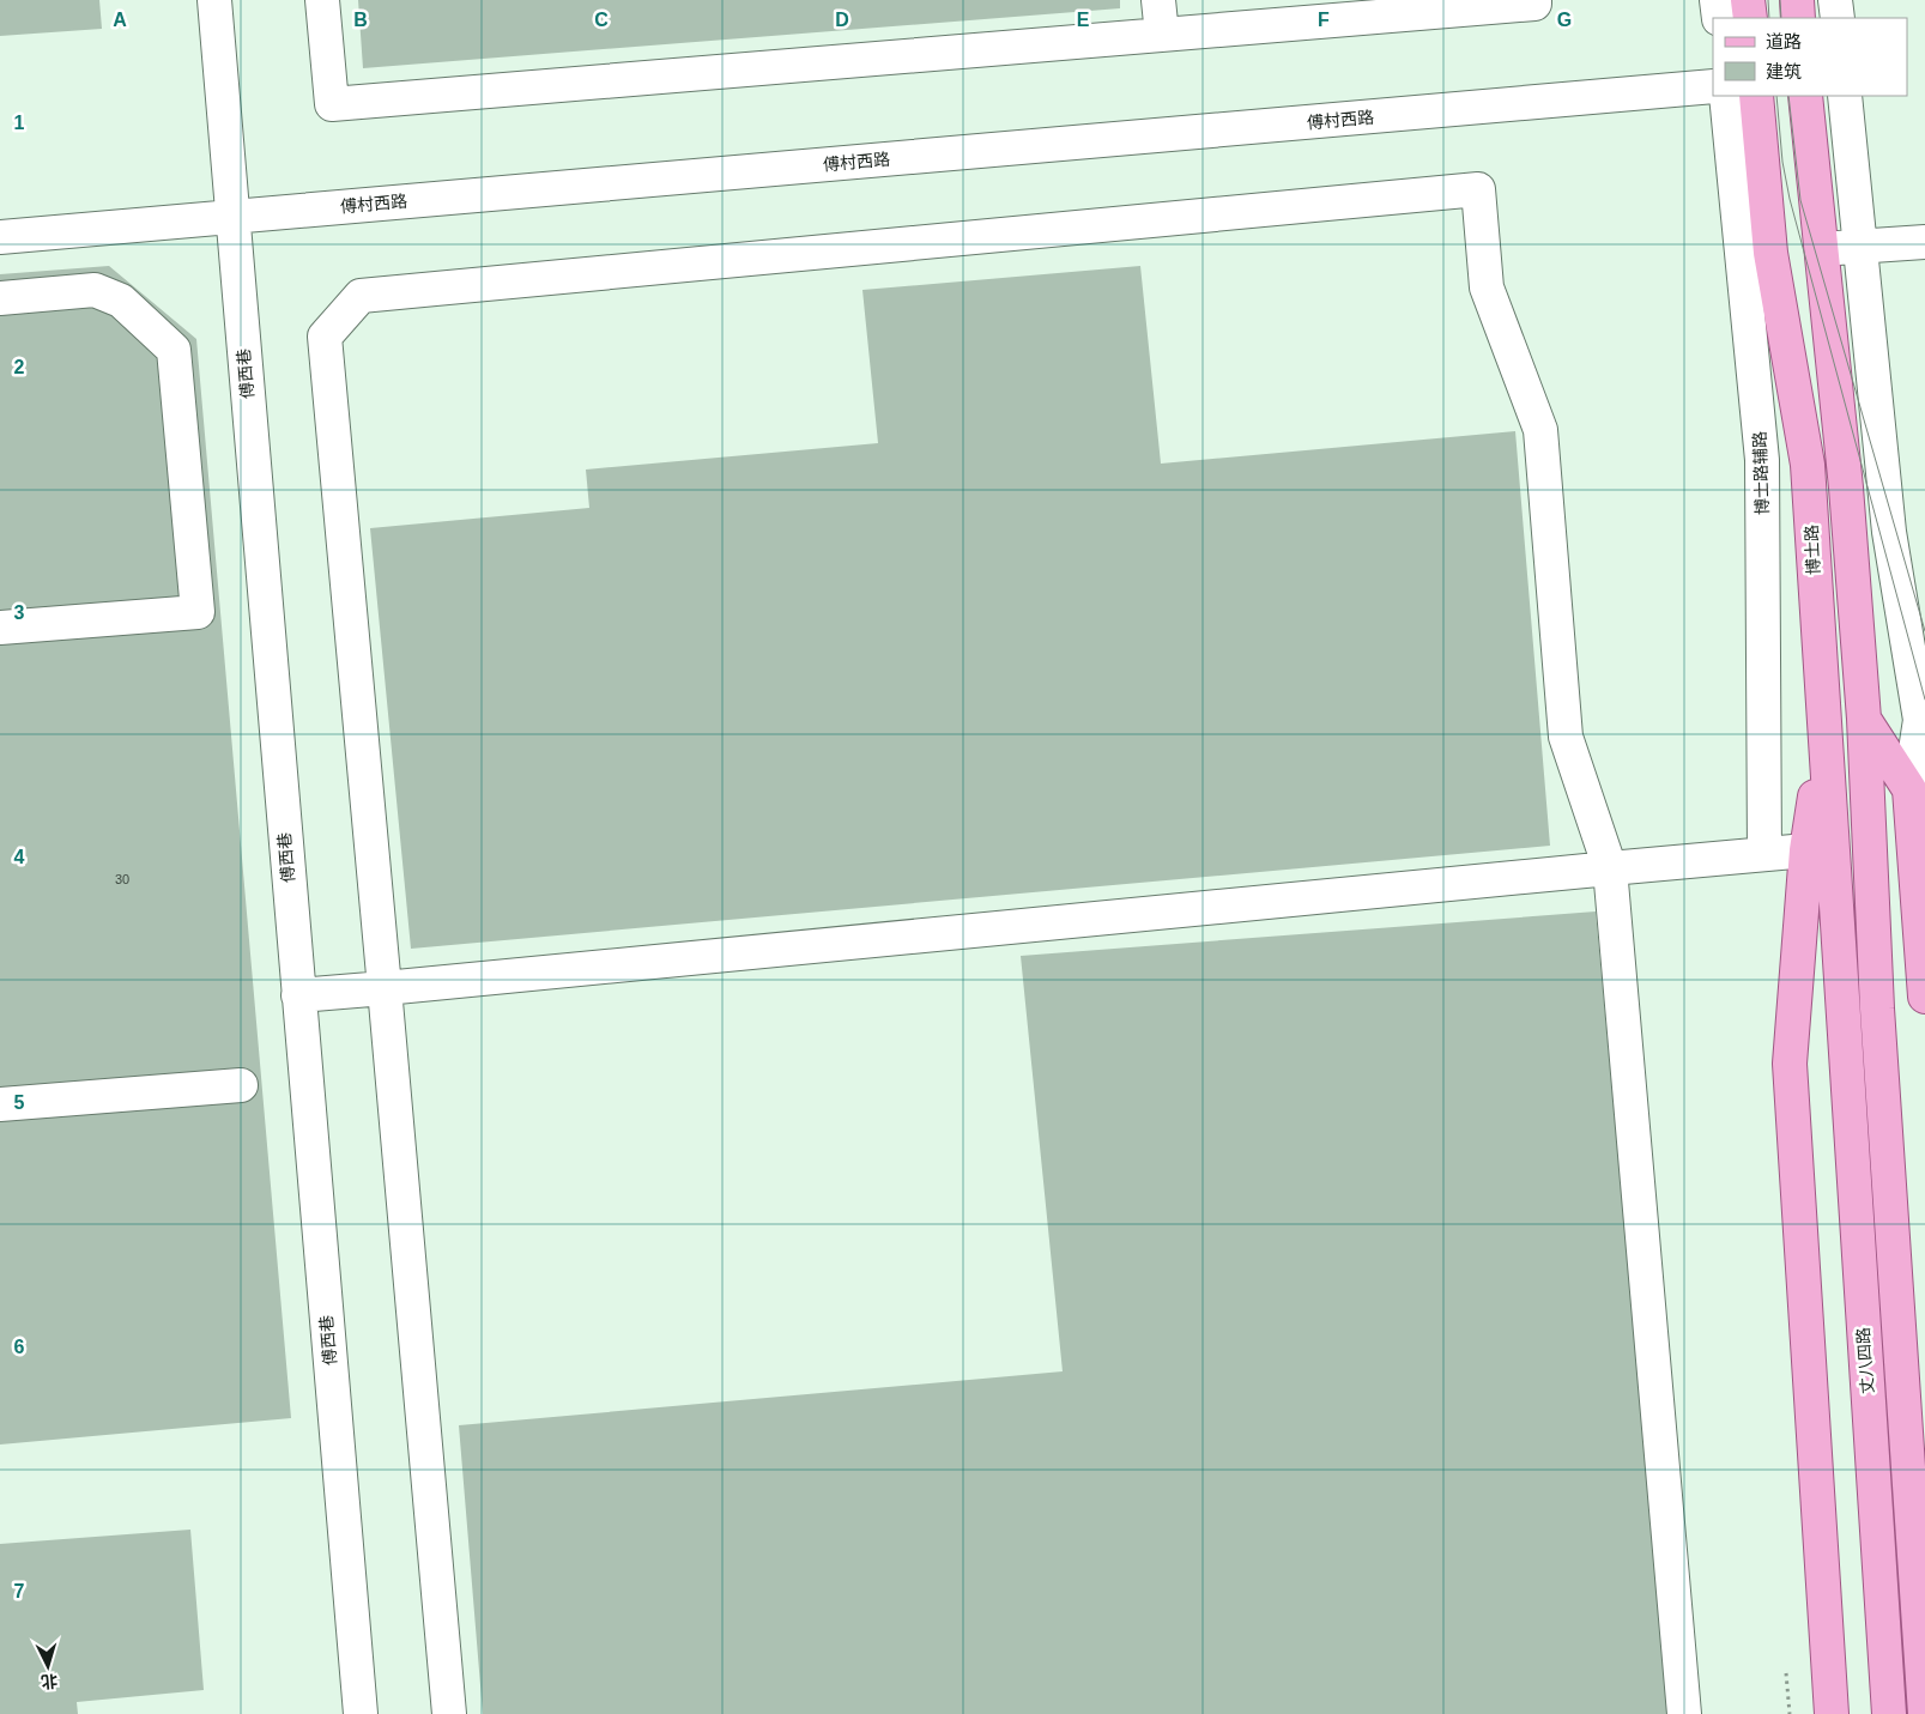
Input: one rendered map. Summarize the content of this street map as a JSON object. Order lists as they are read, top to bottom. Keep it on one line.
{"streets":{"main road":["博士路","丈八四路"],"street":["傅村西路","傅西巷","博士路辅路"]},"crossings":[["傅村西路","傅西巷"],["博士路","丈八四路"]],"house_numbers":["30"],"legend":["道路","建筑"],"north":"bottom","grid":{"columns":["A","B","C","D","E","F","G"],"rows":["1","2","3","4","5","6","7"]}}
